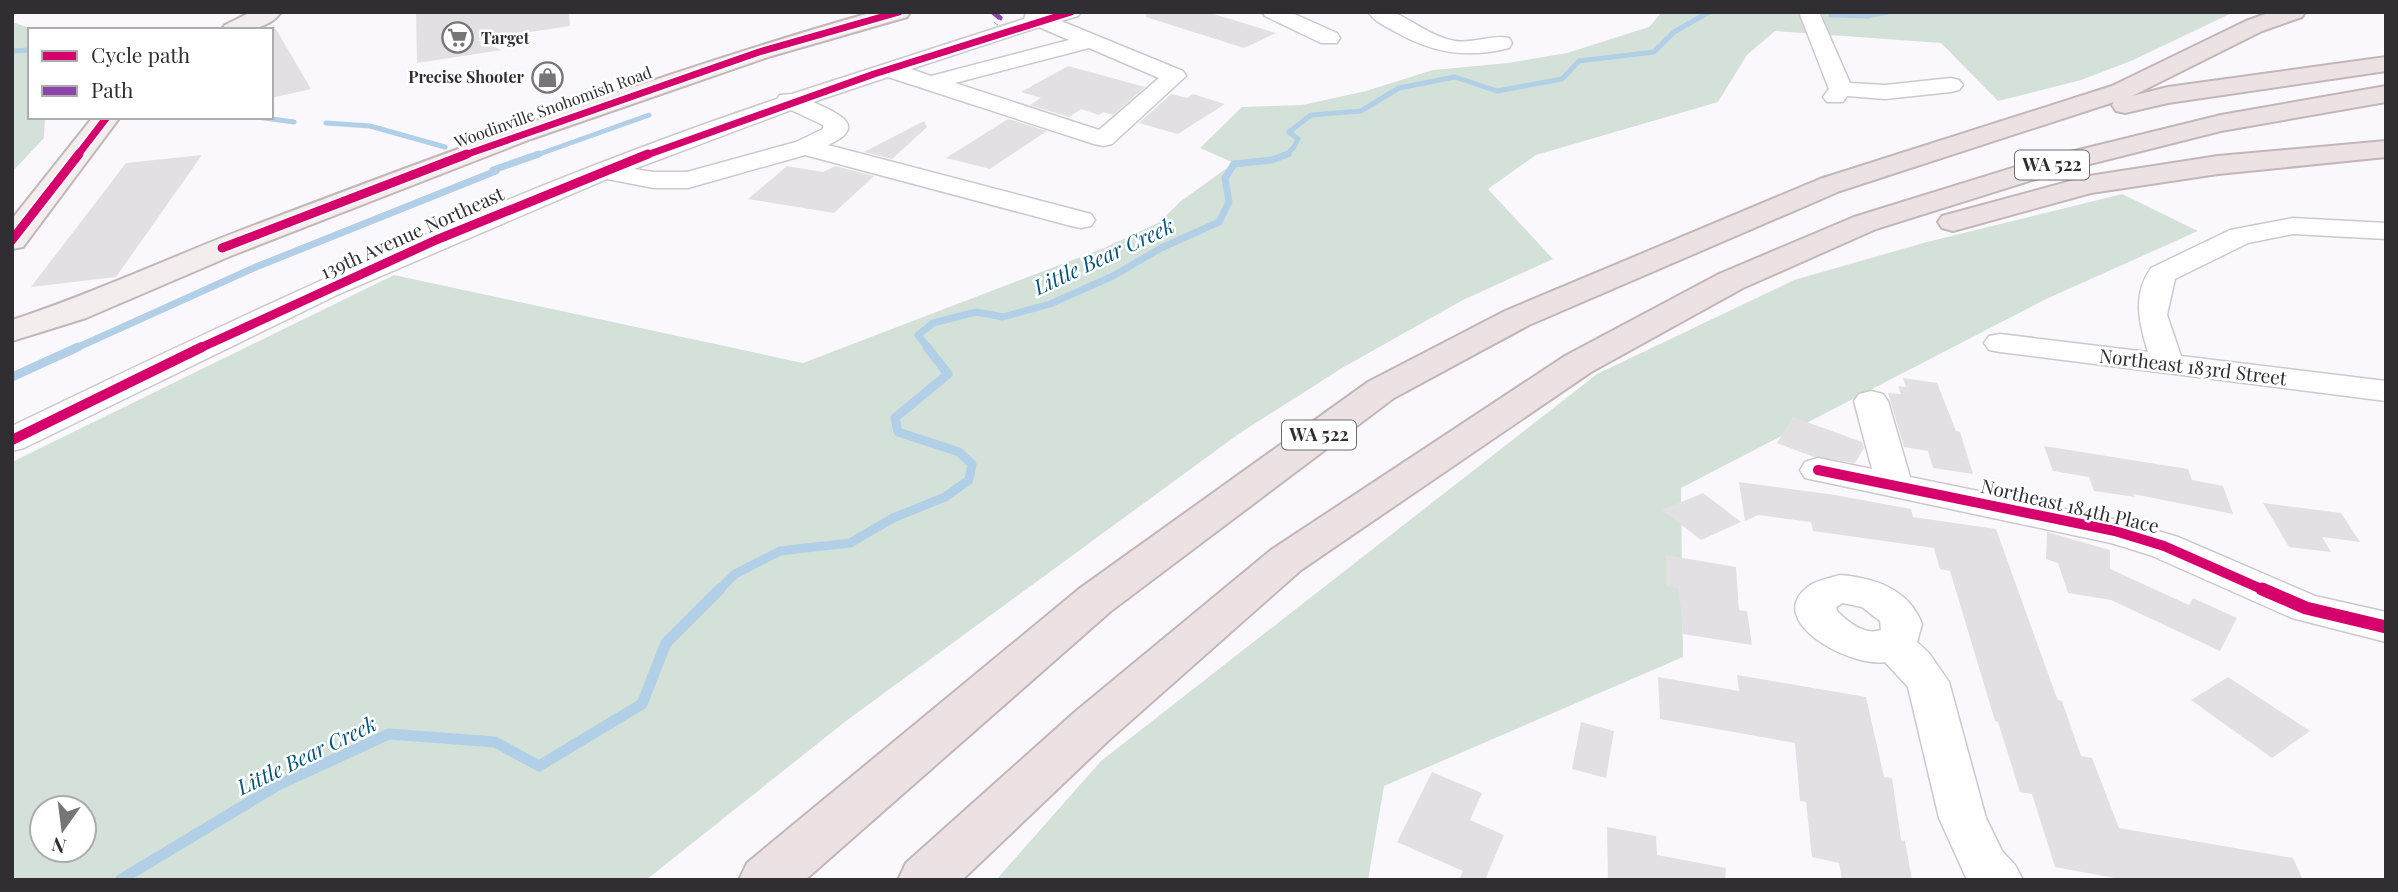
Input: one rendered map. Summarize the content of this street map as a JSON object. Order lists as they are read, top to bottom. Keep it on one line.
{"streets":{"highway":["WA 522"],"main road":["Woodinville Snohomish Road"],"street":["139th Avenue Northeast","Northeast 183rd Street","Northeast 184th Place"]},"water":["Little Bear Creek"],"places":{"supermarket":["Target"],"shop":["Precise Shooter"]},"legend":["Cycle path","Path"],"north":"bottom"}
